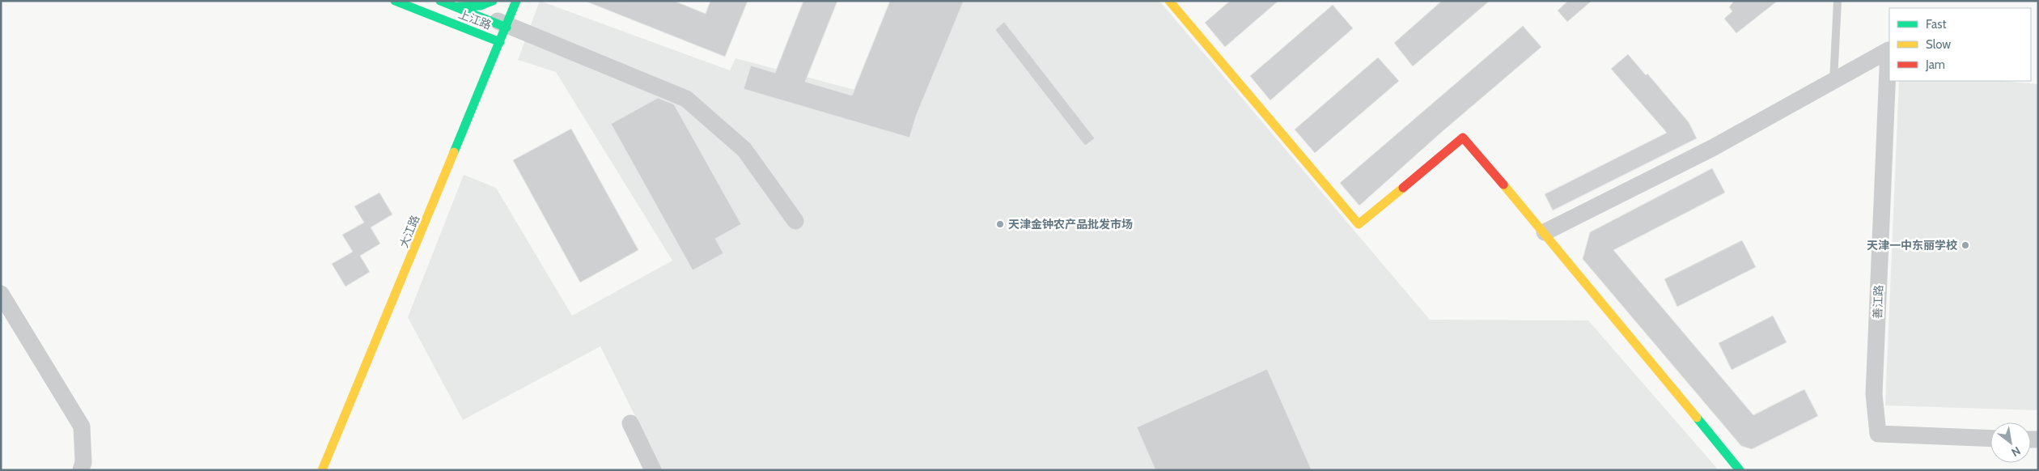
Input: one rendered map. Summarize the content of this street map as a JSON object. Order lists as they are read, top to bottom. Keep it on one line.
{"streets":{"street":["上江路","大江路","善江路"]},"crossings":[["上江路","大江路"]],"places":["天津金钟农产品批发市场","天津一中东丽学校"],"legend":["Fast","Slow","Jam"],"north":"bottom right"}
